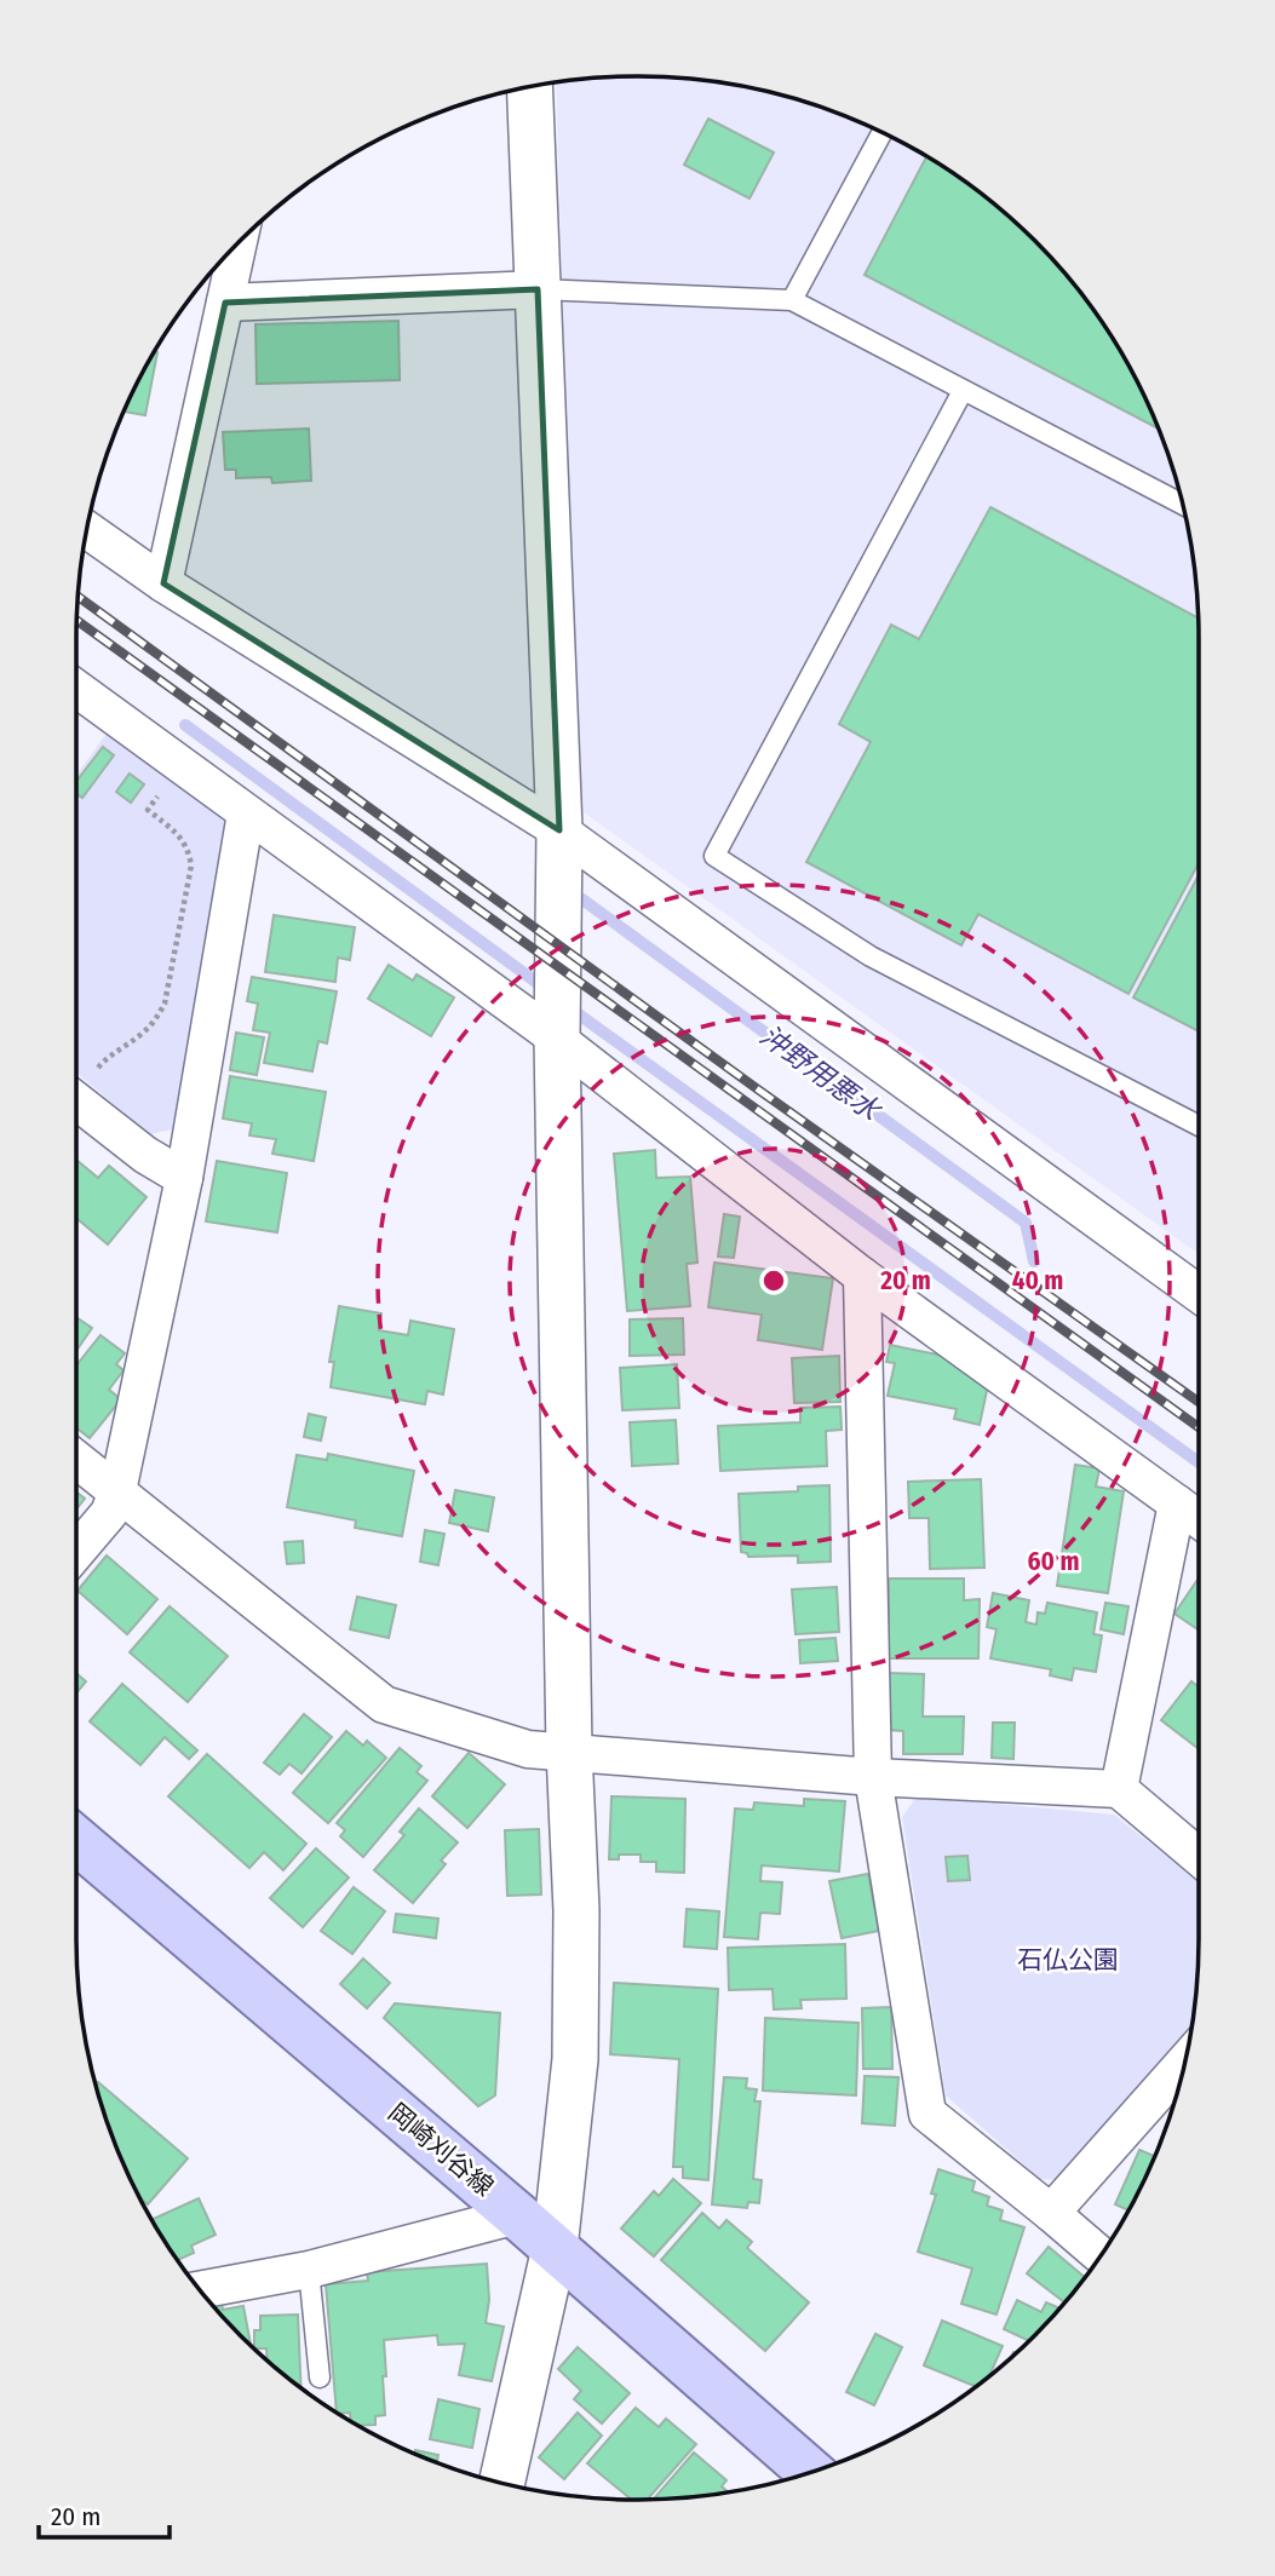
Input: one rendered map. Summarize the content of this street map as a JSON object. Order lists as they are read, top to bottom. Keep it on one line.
{"streets":{"main road":["岡崎刈谷線"]},"water":["沖野用悪水"],"parks":["石仏公園"],"scale_bar":"20 m","rings":["20 m","40 m","60 m"]}
